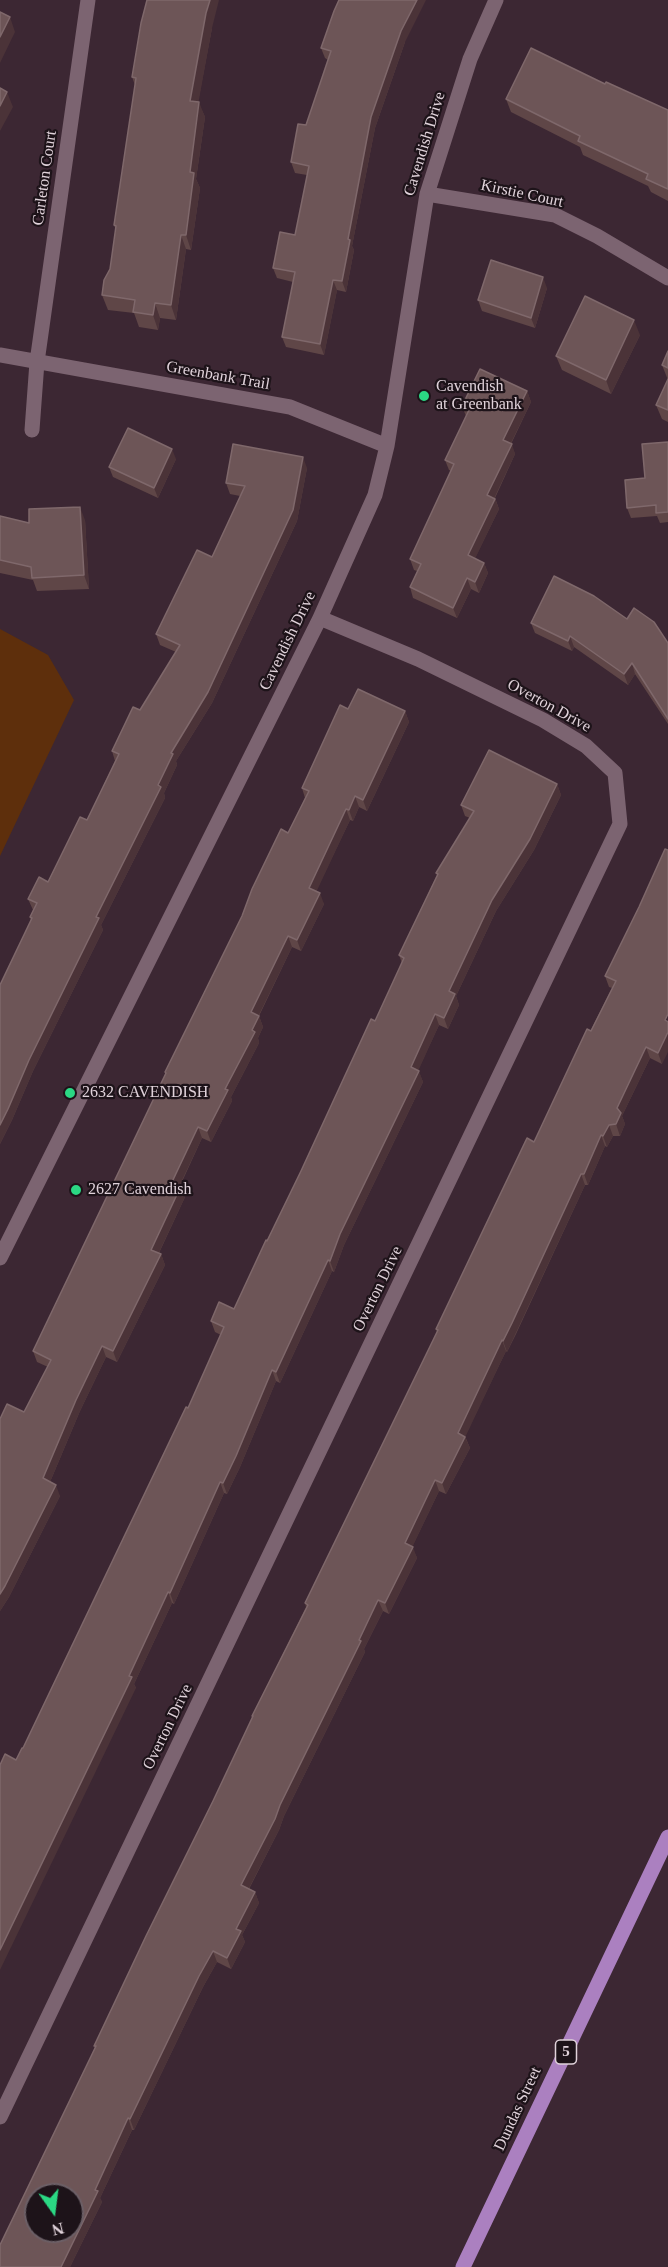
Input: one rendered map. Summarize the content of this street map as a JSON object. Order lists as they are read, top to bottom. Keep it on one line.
{"streets":{"main road":["5","Dundas Street"],"street":["Cavendish Drive","Carleton Court","Kirstie Court","Greenbank Trail","Overton Drive"]},"crossings":[["Cavendish Drive","Kirstie Court"],["Cavendish Drive","Greenbank Trail"],["Cavendish Drive","Overton Drive"],["Carleton Court","Greenbank Trail"]],"places":["Cavendish at Greenbank","2632 CAVENDISH","2627 Cavendish"],"north":"bottom"}
